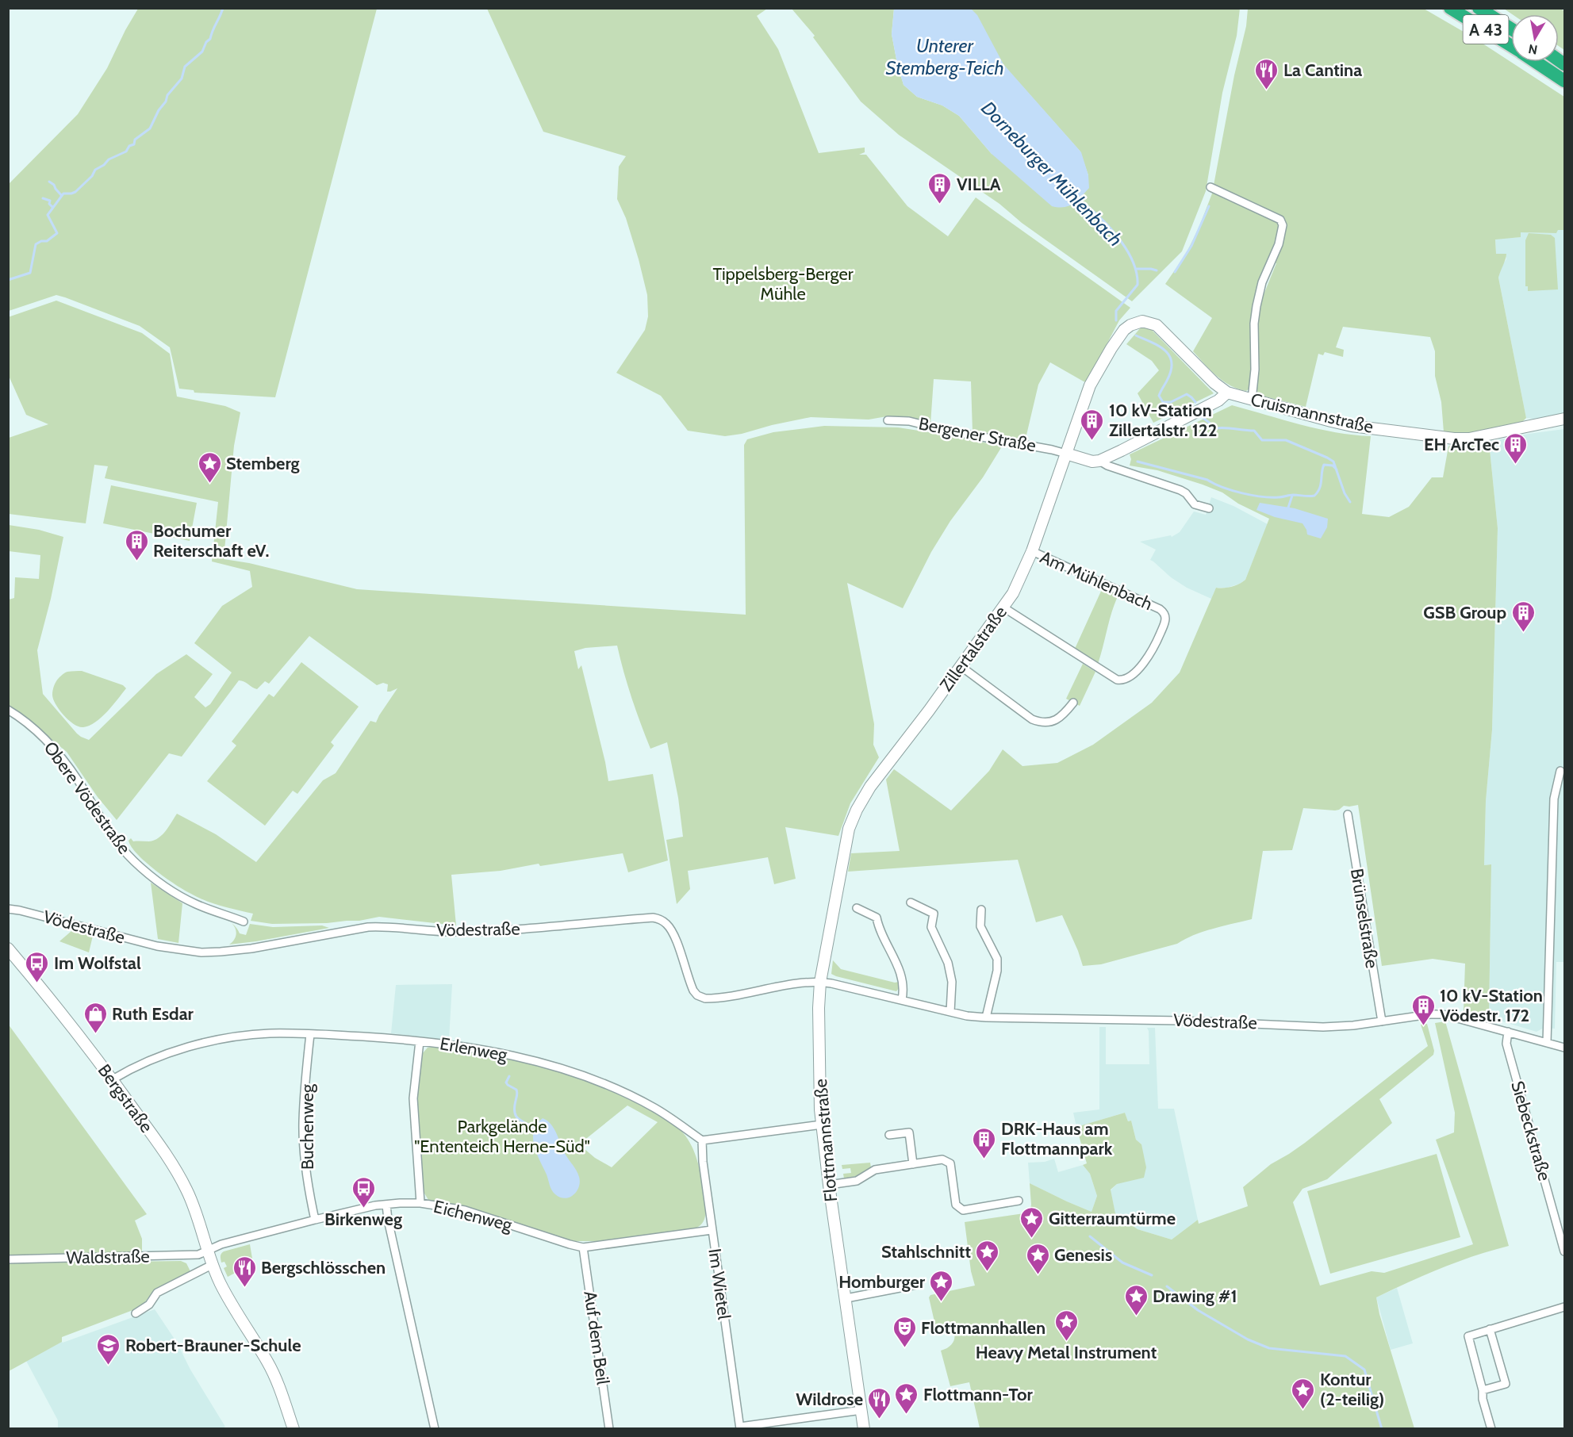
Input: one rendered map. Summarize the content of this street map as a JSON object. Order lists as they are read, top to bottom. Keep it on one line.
{"streets":{"highway":["A 43"],"street":["Cruismannstraße","Bergener Straße","Am Mühlenbach","Zillertalstraße","Obere Vödestraße","Brünselstraße","Vödestraße","Erlenweg","Bergstraße","Buchenweg","Siebeckstraße","Flottmannstraße","Eichenweg","Waldstraße","Im Wietel","Auf dem Beil"]},"crossings":[["Cruismannstraße","Zillertalstraße"],["Bergener Straße","Zillertalstraße"],["Am Mühlenbach","Zillertalstraße"],["Zillertalstraße","Vödestraße"],["Zillertalstraße","Flottmannstraße"],["Brünselstraße","Vödestraße"],["Vödestraße","Siebeckstraße"],["Vödestraße","Flottmannstraße"],["Erlenweg","Bergstraße"],["Erlenweg","Buchenweg"],["Erlenweg","Im Wietel"],["Bergstraße","Eichenweg"],["Bergstraße","Waldstraße"],["Buchenweg","Eichenweg"],["Flottmannstraße","Im Wietel"],["Eichenweg","Waldstraße"],["Eichenweg","Im Wietel"],["Eichenweg","Auf dem Beil"]],"water":["Unterer Stemberg-Teich","Dorneburger Mühlenbach"],"parks":["Tippelsberg-Berger Mühle","Parkgelände \"Ententeich Herne-Süd\""],"places":{"restaurant":["La Cantina","Bergschlösschen","Wildrose"],"building":["VILLA","10 kV-Station Zillertalstr. 122","EH ArcTec","Bochumer Reiterschaft eV.","GSB Group","10 kV-Station Vödestr. 172","DRK-Haus am Flottmannpark"],"place":["Stemberg","Gitterraumtürme","Stahlschnitt","Genesis","Homburger","Drawing #1","Heavy Metal Instrument","Kontur (2-teilig)","Flottmann-Tor"],"bus stop":["Im Wolfstal","Birkenweg"],"shop":["Ruth Esdar"],"theatre":["Flottmannhallen"],"school or university":["Robert-Brauner-Schule"]},"north":"bottom"}
